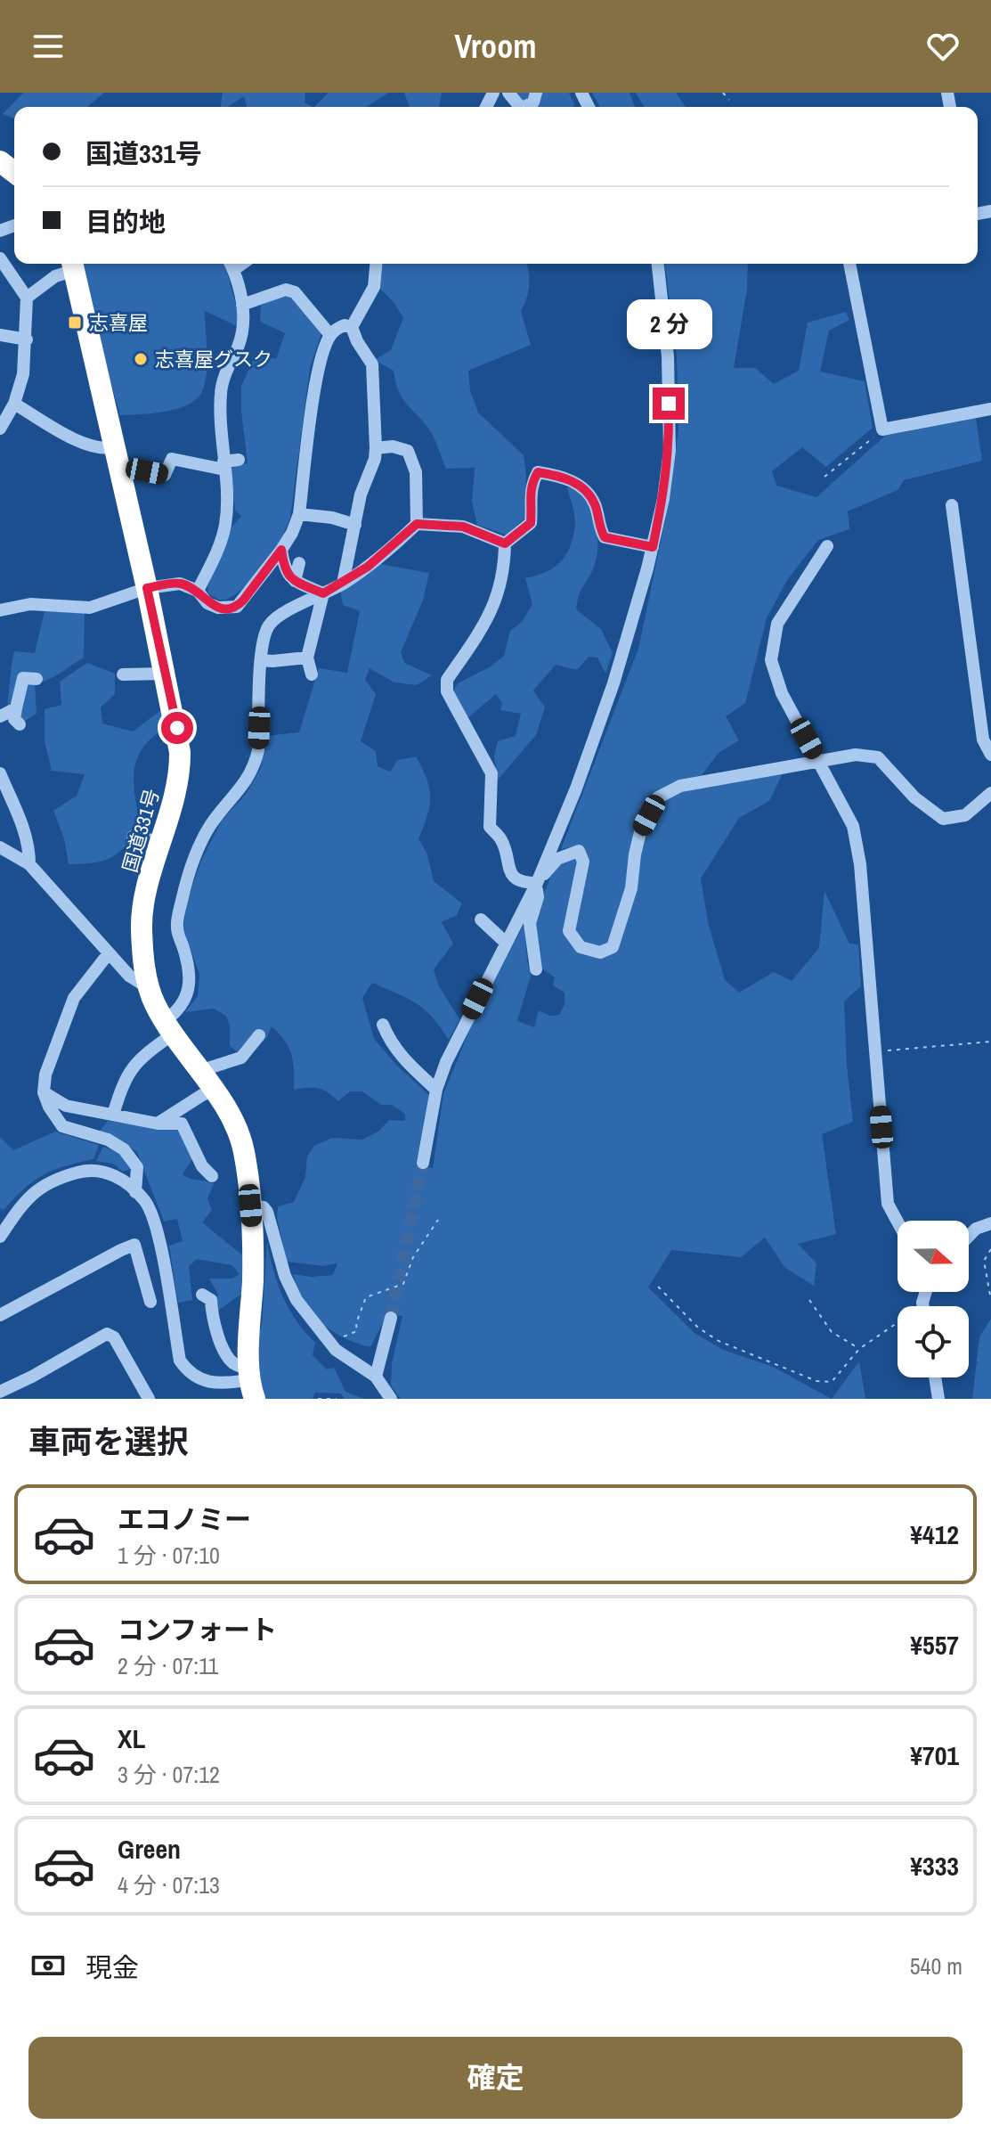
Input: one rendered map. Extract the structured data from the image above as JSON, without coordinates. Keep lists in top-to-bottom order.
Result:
{
  "streets": {
    "highway": ["国道331号"]
  },
  "places": {
    "transit": ["志喜屋"],
    "other": ["志喜屋グスク"]
  },
  "north": "right",
  "page": {
    "header": "Vroom",
    "banner": ["国道331号", "目的地"],
    "bubble": "2 分",
    "heading": "車両を選択",
    "list": [
      {
        "name": "エコノミー",
        "note": "1 分 · 07:10",
        "value": "¥412"
      },
      {
        "name": "コンフォート",
        "note": "2 分 · 07:11",
        "value": "¥557"
      },
      {
        "name": "XL",
        "note": "3 分 · 07:12",
        "value": "¥701"
      },
      {
        "name": "Green",
        "note": "4 分 · 07:13",
        "value": "¥333"
      }
    ],
    "pay": ["現金", "540 m"],
    "buttons": "確定"
  }
}
